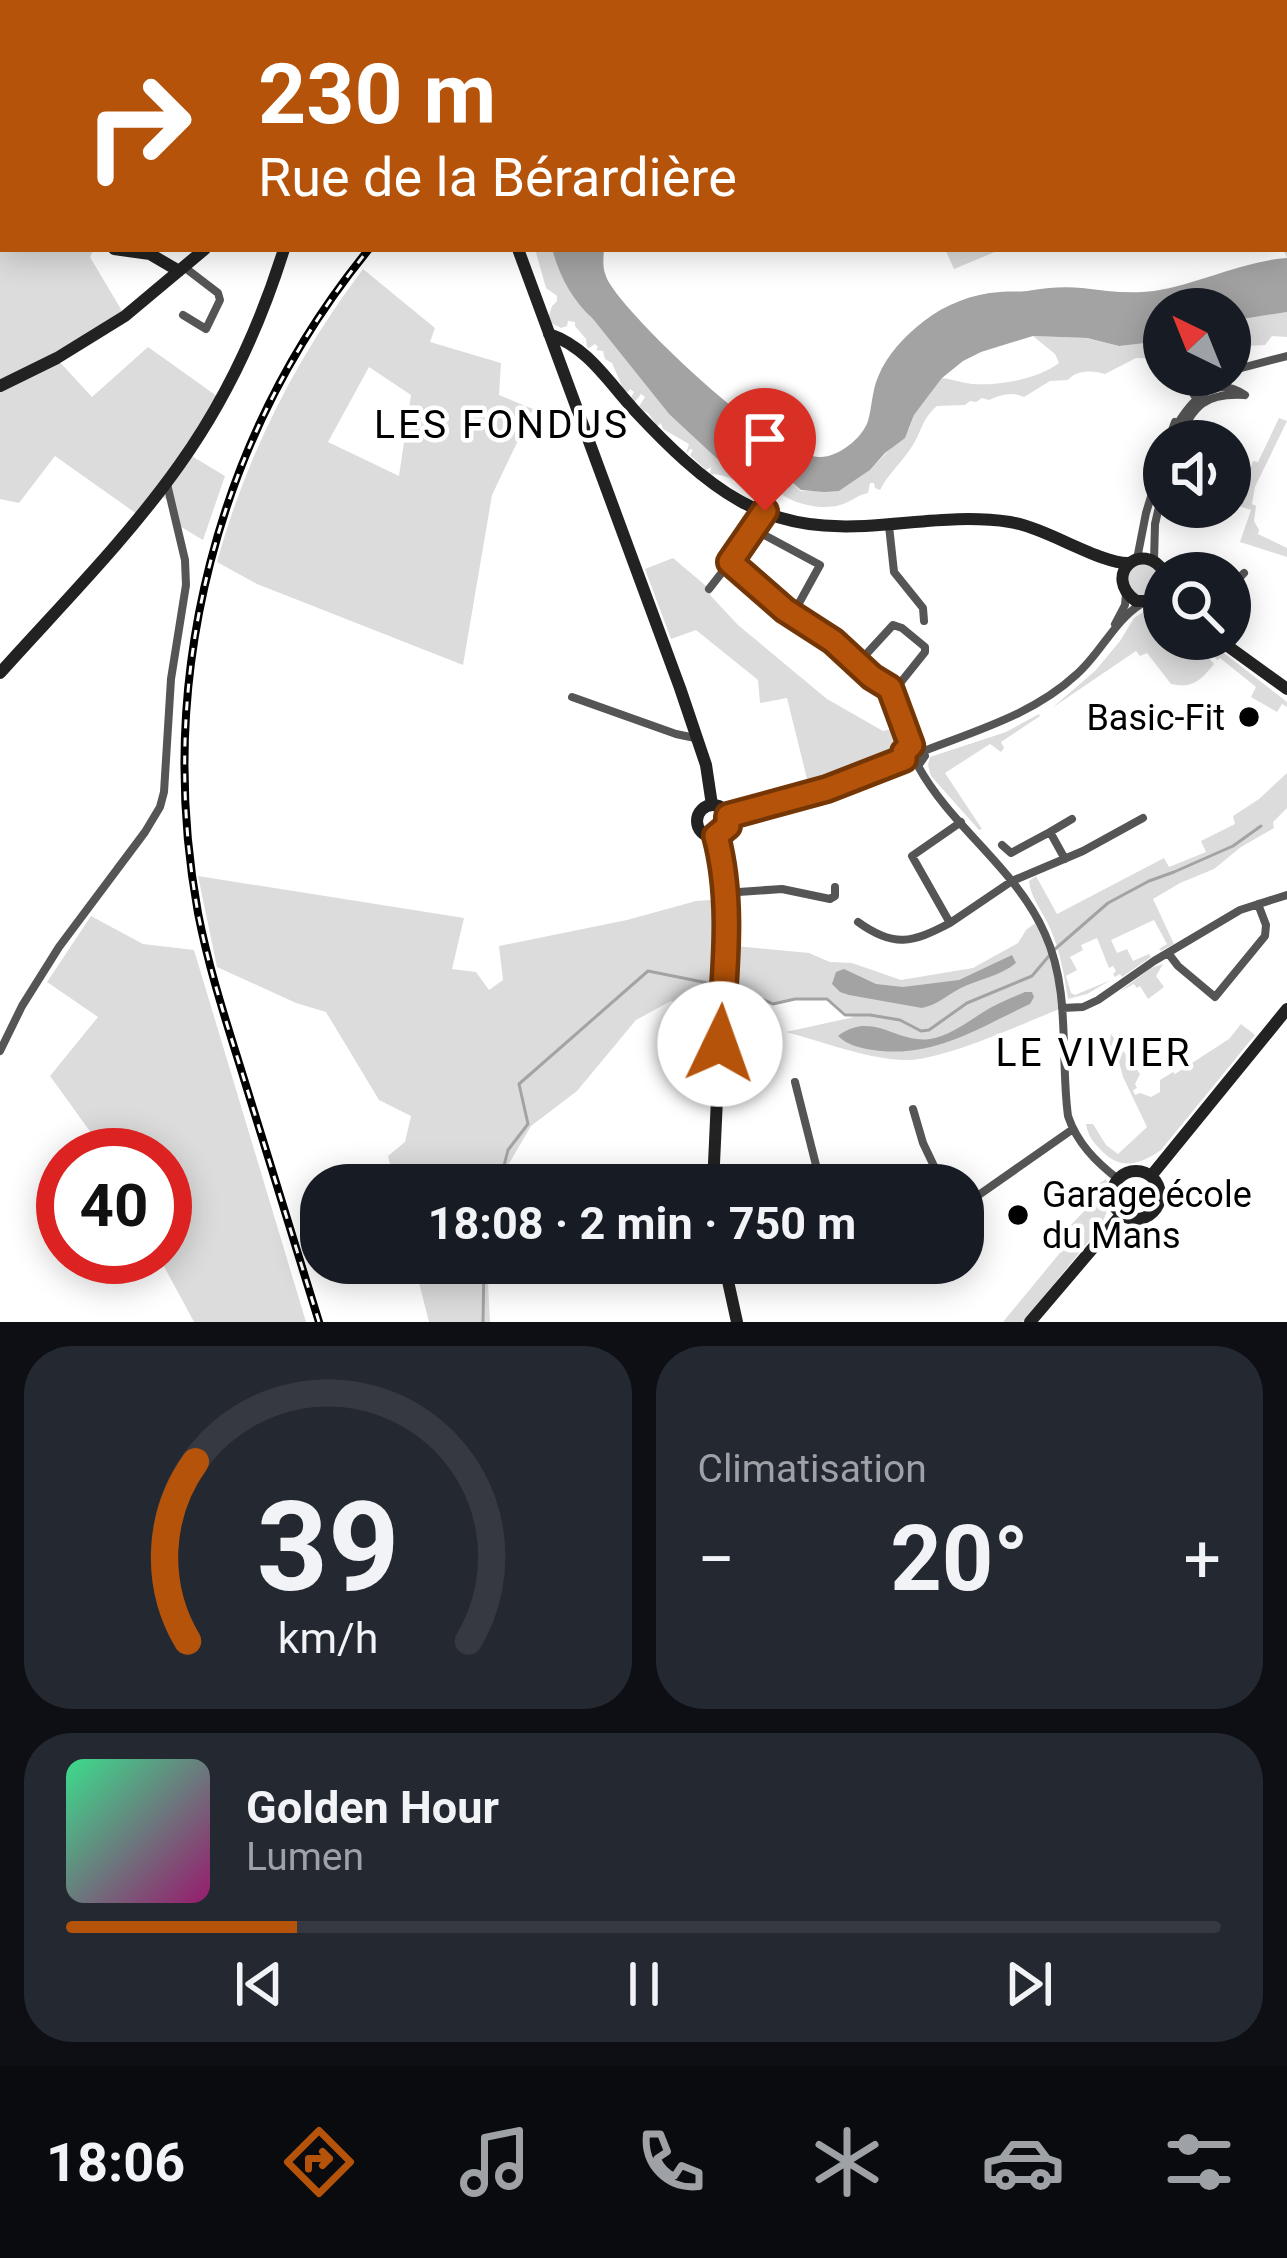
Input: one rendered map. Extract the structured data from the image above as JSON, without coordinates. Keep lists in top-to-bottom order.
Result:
{
  "districts": ["LES FONDUS", "LE VIVIER"],
  "places": ["Basic-Fit", "Garage école du Mans"],
  "north": "top left",
  "page": {
    "turn": ["230 m", "Rue de la Bérardière"],
    "limit": "40",
    "trip": "18:08 · 2 min · 750 m",
    "tile": "Climatisation",
    "heat": ["−", "20°", "+"],
    "song": ["Golden Hour", "Lumen"],
    "tabs": "18:06",
    "gauge": ["39", "km/h"]
  }
}
